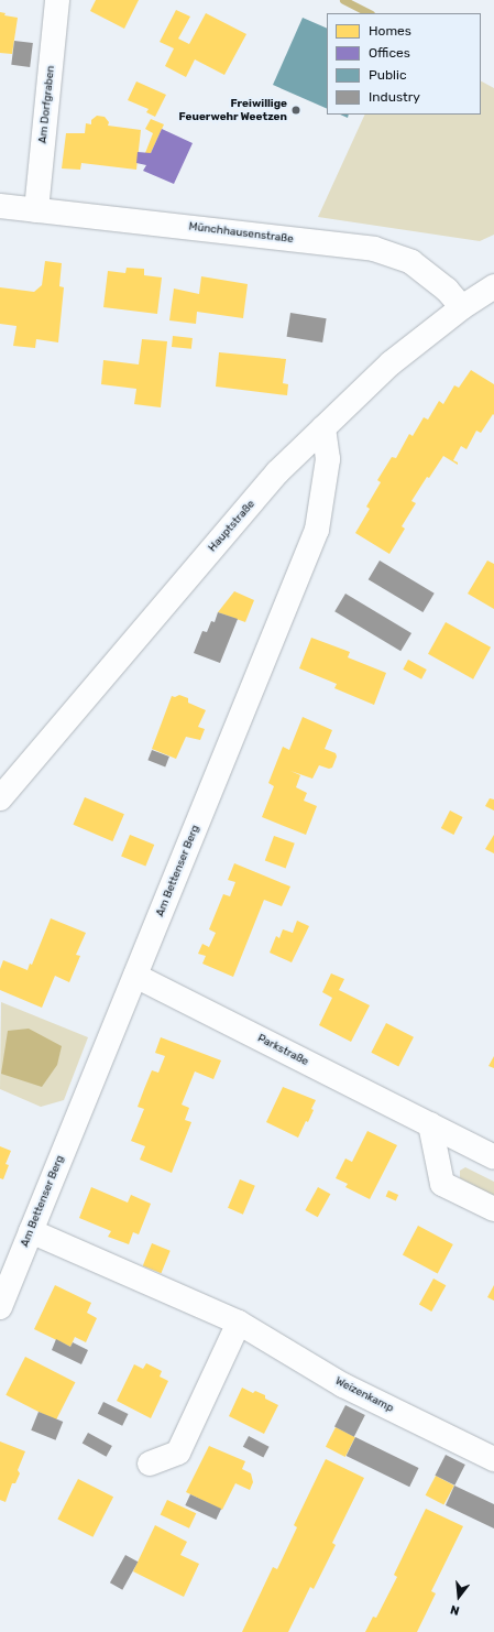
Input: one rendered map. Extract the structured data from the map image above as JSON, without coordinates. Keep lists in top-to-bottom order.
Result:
{
  "streets": {
    "street": [
      "Am Dorfgraben",
      "Münchhausenstraße",
      "Hauptstraße",
      "Am Bettenser Berg",
      "Parkstraße",
      "Weizenkamp"
    ]
  },
  "crossings": [
    ["Am Dorfgraben", "Münchhausenstraße"],
    ["Münchhausenstraße", "Hauptstraße"],
    ["Hauptstraße", "Am Bettenser Berg"],
    ["Am Bettenser Berg", "Parkstraße"],
    ["Am Bettenser Berg", "Weizenkamp"]
  ],
  "places": ["Freiwillige Feuerwehr Weetzen"],
  "legend": [
    "Homes",
    "Offices",
    "Public",
    "Industry"
  ],
  "north": "bottom"
}
